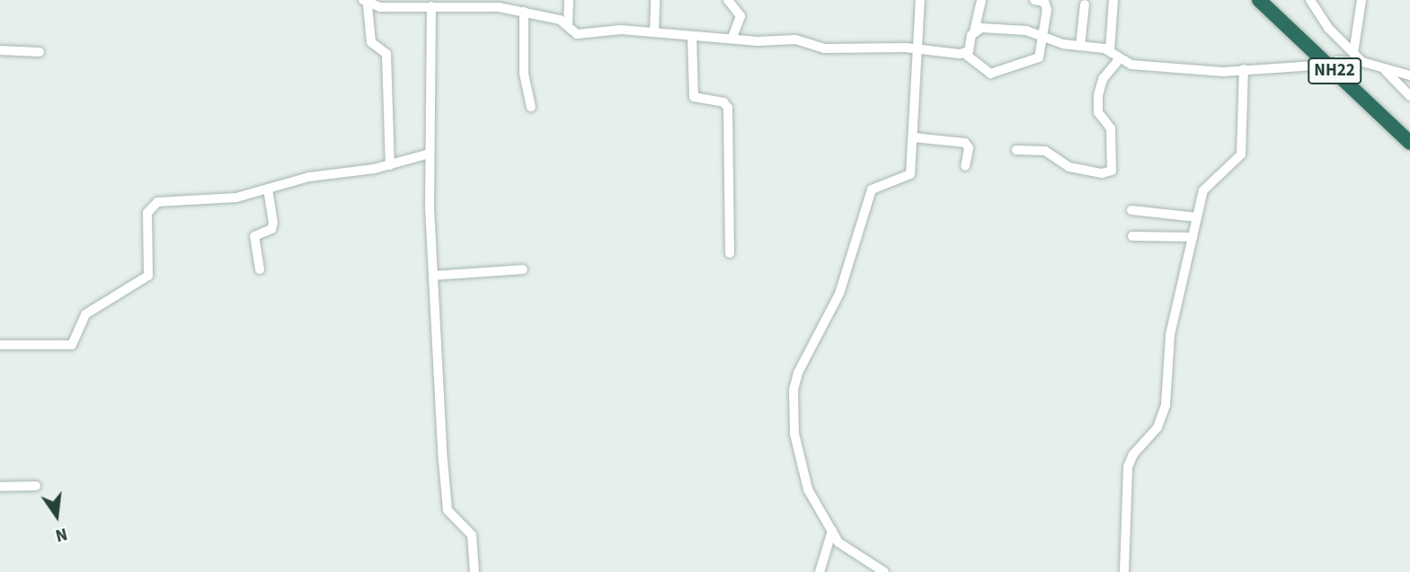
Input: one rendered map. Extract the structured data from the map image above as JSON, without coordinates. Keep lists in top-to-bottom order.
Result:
{
  "streets": {
    "highway": ["NH22"]
  },
  "north": "bottom"
}
